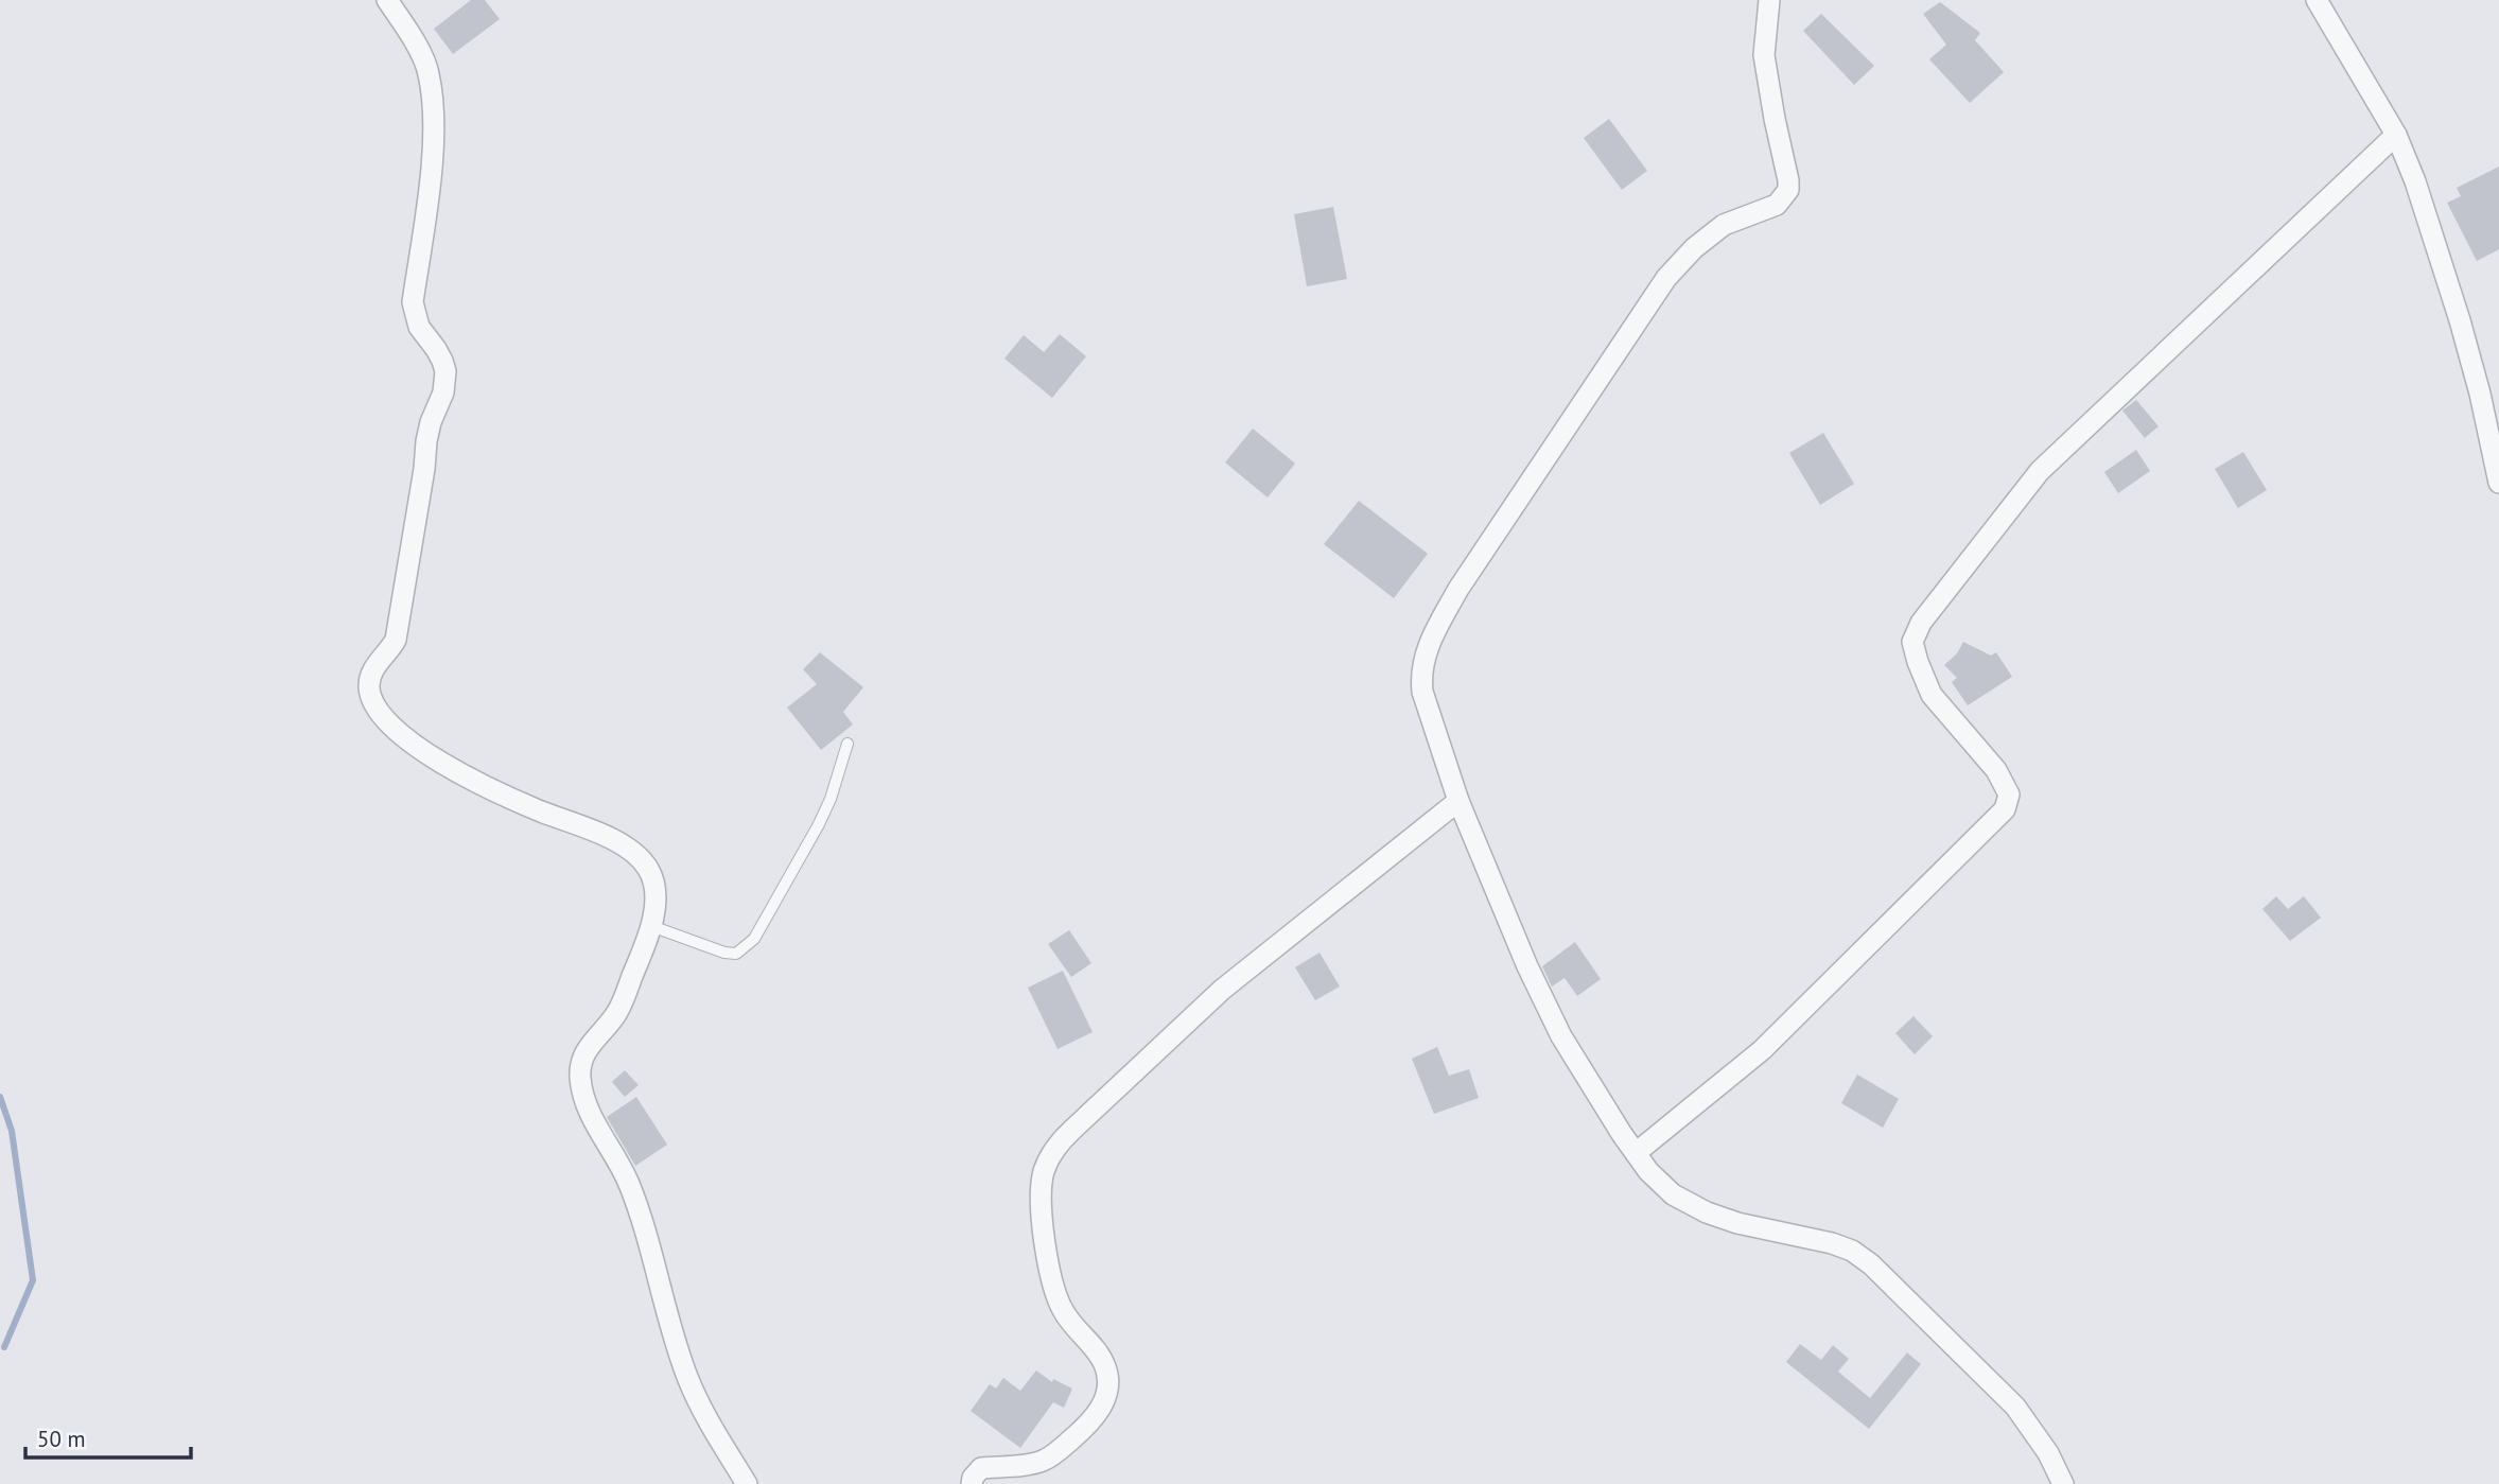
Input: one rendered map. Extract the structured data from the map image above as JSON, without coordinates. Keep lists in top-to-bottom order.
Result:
{
  "scale_bar": "50 m"
}
